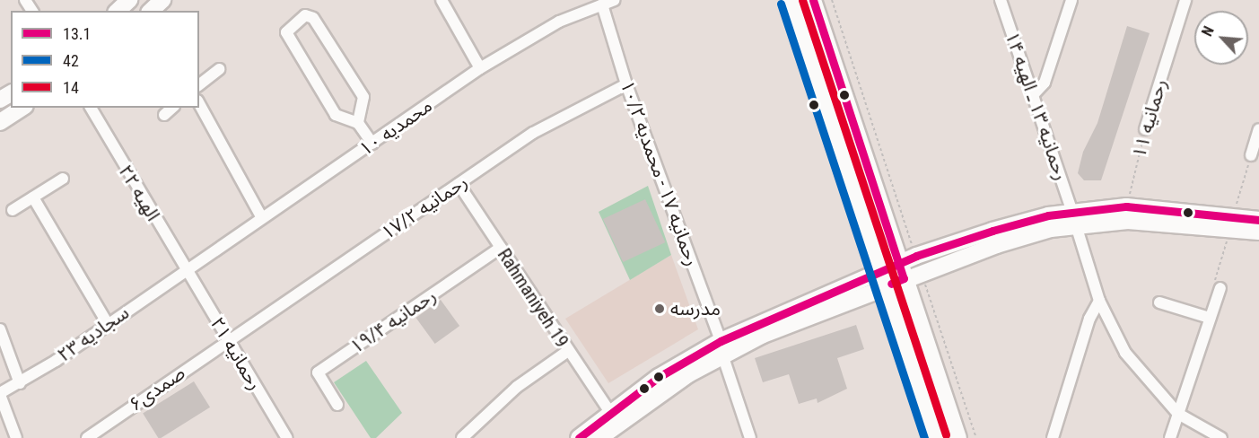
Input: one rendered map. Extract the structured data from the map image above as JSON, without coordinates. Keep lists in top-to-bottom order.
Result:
{
  "streets": {
    "street": [
      "رحمانیه ۱۳ ـ الهیه ۱۴",
      "رحمانیه ۱۱",
      "محمدیه ۱۰",
      "رحمانیه ۱۷ - محمدیه ۱۰/۲",
      "الهیه ۲۲",
      "رحمانیه ۱۷/۲",
      "Rahmaniyeh 19",
      "رحمانیه ۱۹/۴",
      "سجادیه ۲۳",
      "رحمانیه ۲۱",
      "صمدی۶"
    ]
  },
  "crossings": [
    ["محمدیه ۱۰", "رحمانیه ۱۷ - محمدیه ۱۰/۲"],
    ["محمدیه ۱۰", "الهیه ۲۲"],
    ["محمدیه ۱۰", "سجادیه ۲۳"],
    ["محمدیه ۱۰", "رحمانیه ۲۱"],
    ["رحمانیه ۱۷ - محمدیه ۱۰/۲", "رحمانیه ۱۷/۲"],
    ["الهیه ۲۲", "سجادیه ۲۳"],
    ["الهیه ۲۲", "رحمانیه ۲۱"],
    ["رحمانیه ۱۷/۲", "Rahmaniyeh 19"],
    ["رحمانیه ۱۷/۲", "رحمانیه ۲۱"],
    ["رحمانیه ۱۷/۲", "صمدی۶"],
    ["Rahmaniyeh 19", "رحمانیه ۱۹/۴"],
    ["سجادیه ۲۳", "رحمانیه ۲۱"],
    ["رحمانیه ۲۱", "صمدی۶"]
  ],
  "places": ["مدرسه"],
  "lines": ["transit line 13.1", "transit line 14", "transit line 42"],
  "legend": ["13.1", "42", "14"],
  "north": "top left"
}
